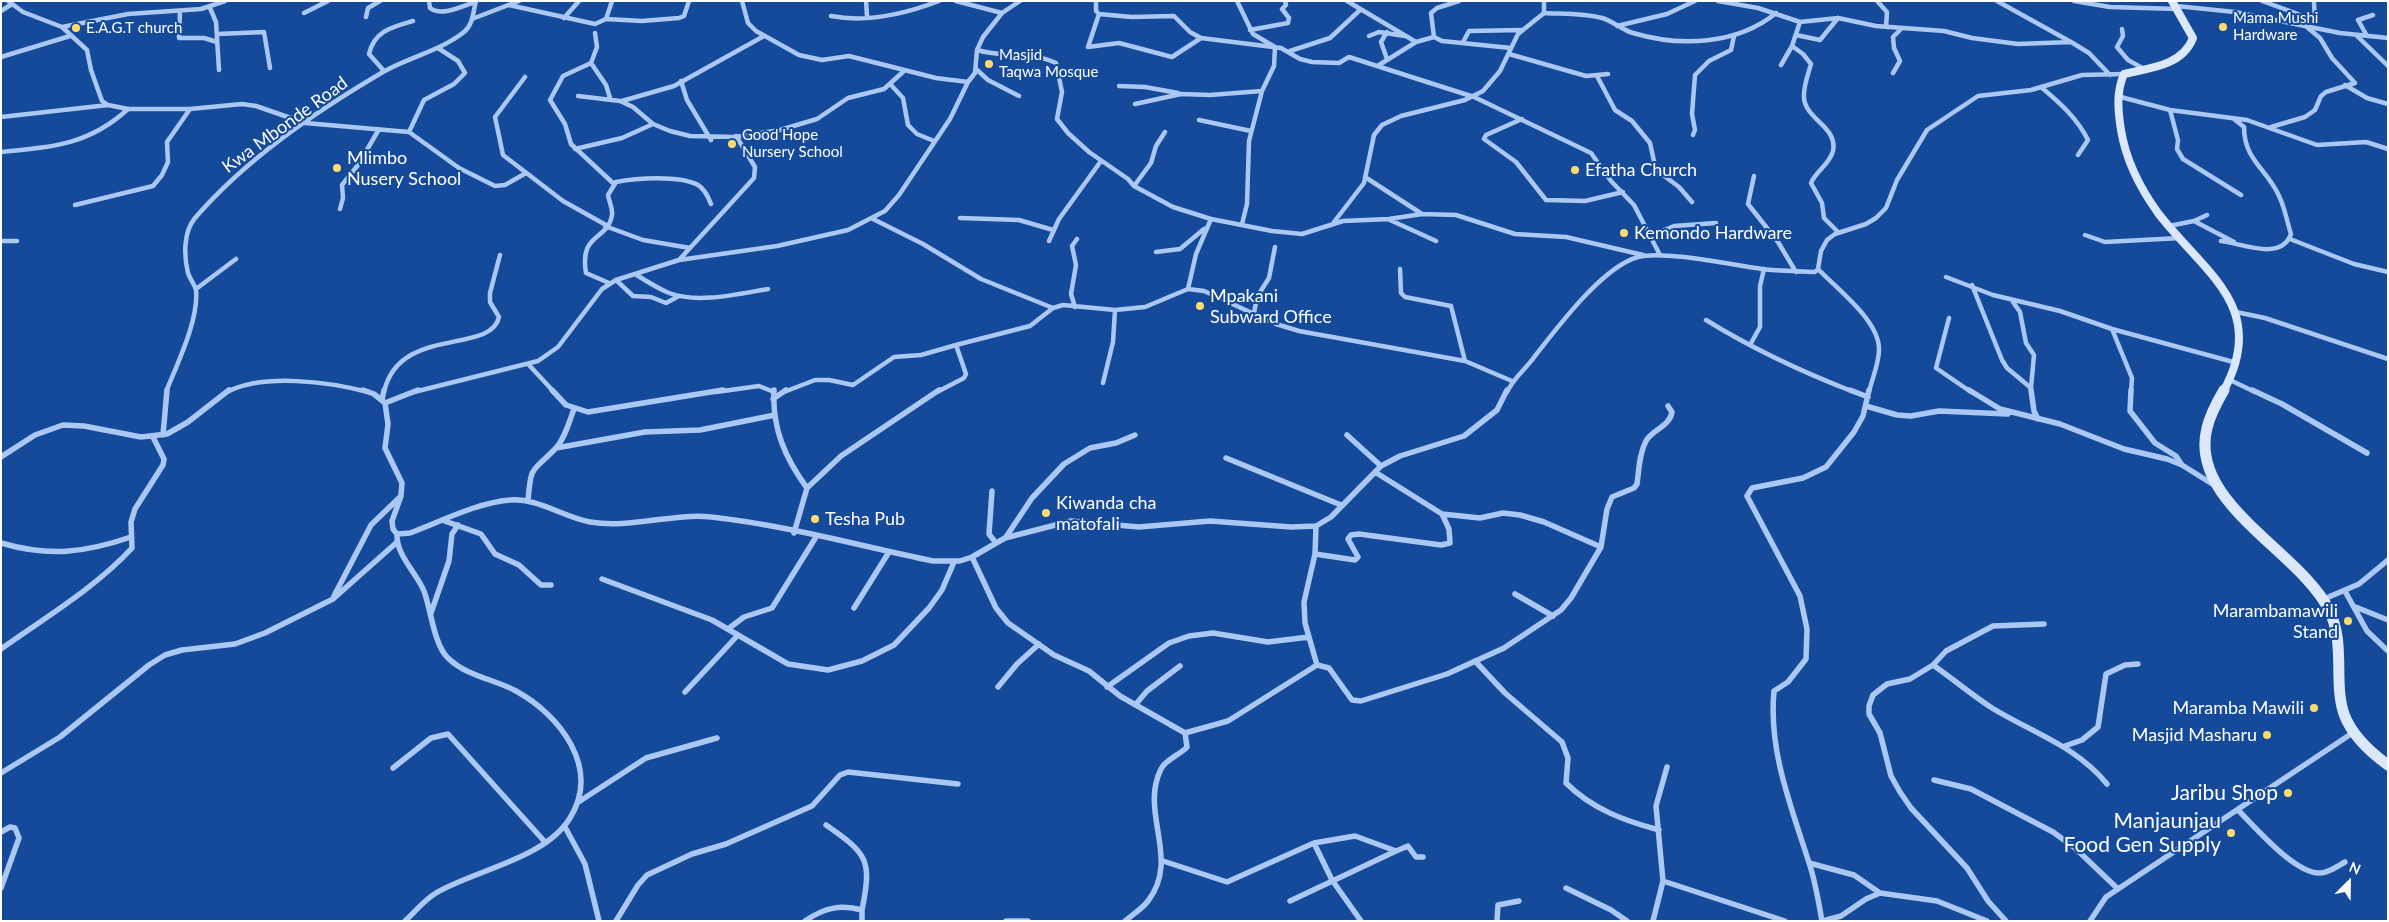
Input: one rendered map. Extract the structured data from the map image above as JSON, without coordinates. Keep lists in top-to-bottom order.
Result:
{
  "streets": {
    "street": ["Kwa Mbonde Road"]
  },
  "places": [
    "Mama Mushi Hardware",
    "E.A.G.T church",
    "Masjid Taqwa Mosque",
    "Good Hope Nursery School",
    "Mlimbo Nusery School",
    "Efatha Church",
    "Kemondo Hardware",
    "Mpakani Subward Office",
    "Kiwanda cha matofali",
    "Tesha Pub",
    "Marambamawili Stand",
    "Maramba Mawili",
    "Masjid Masharu",
    "Jaribu Shop",
    "Manjaunjau Food Gen Supply"
  ],
  "north": "top right"
}
